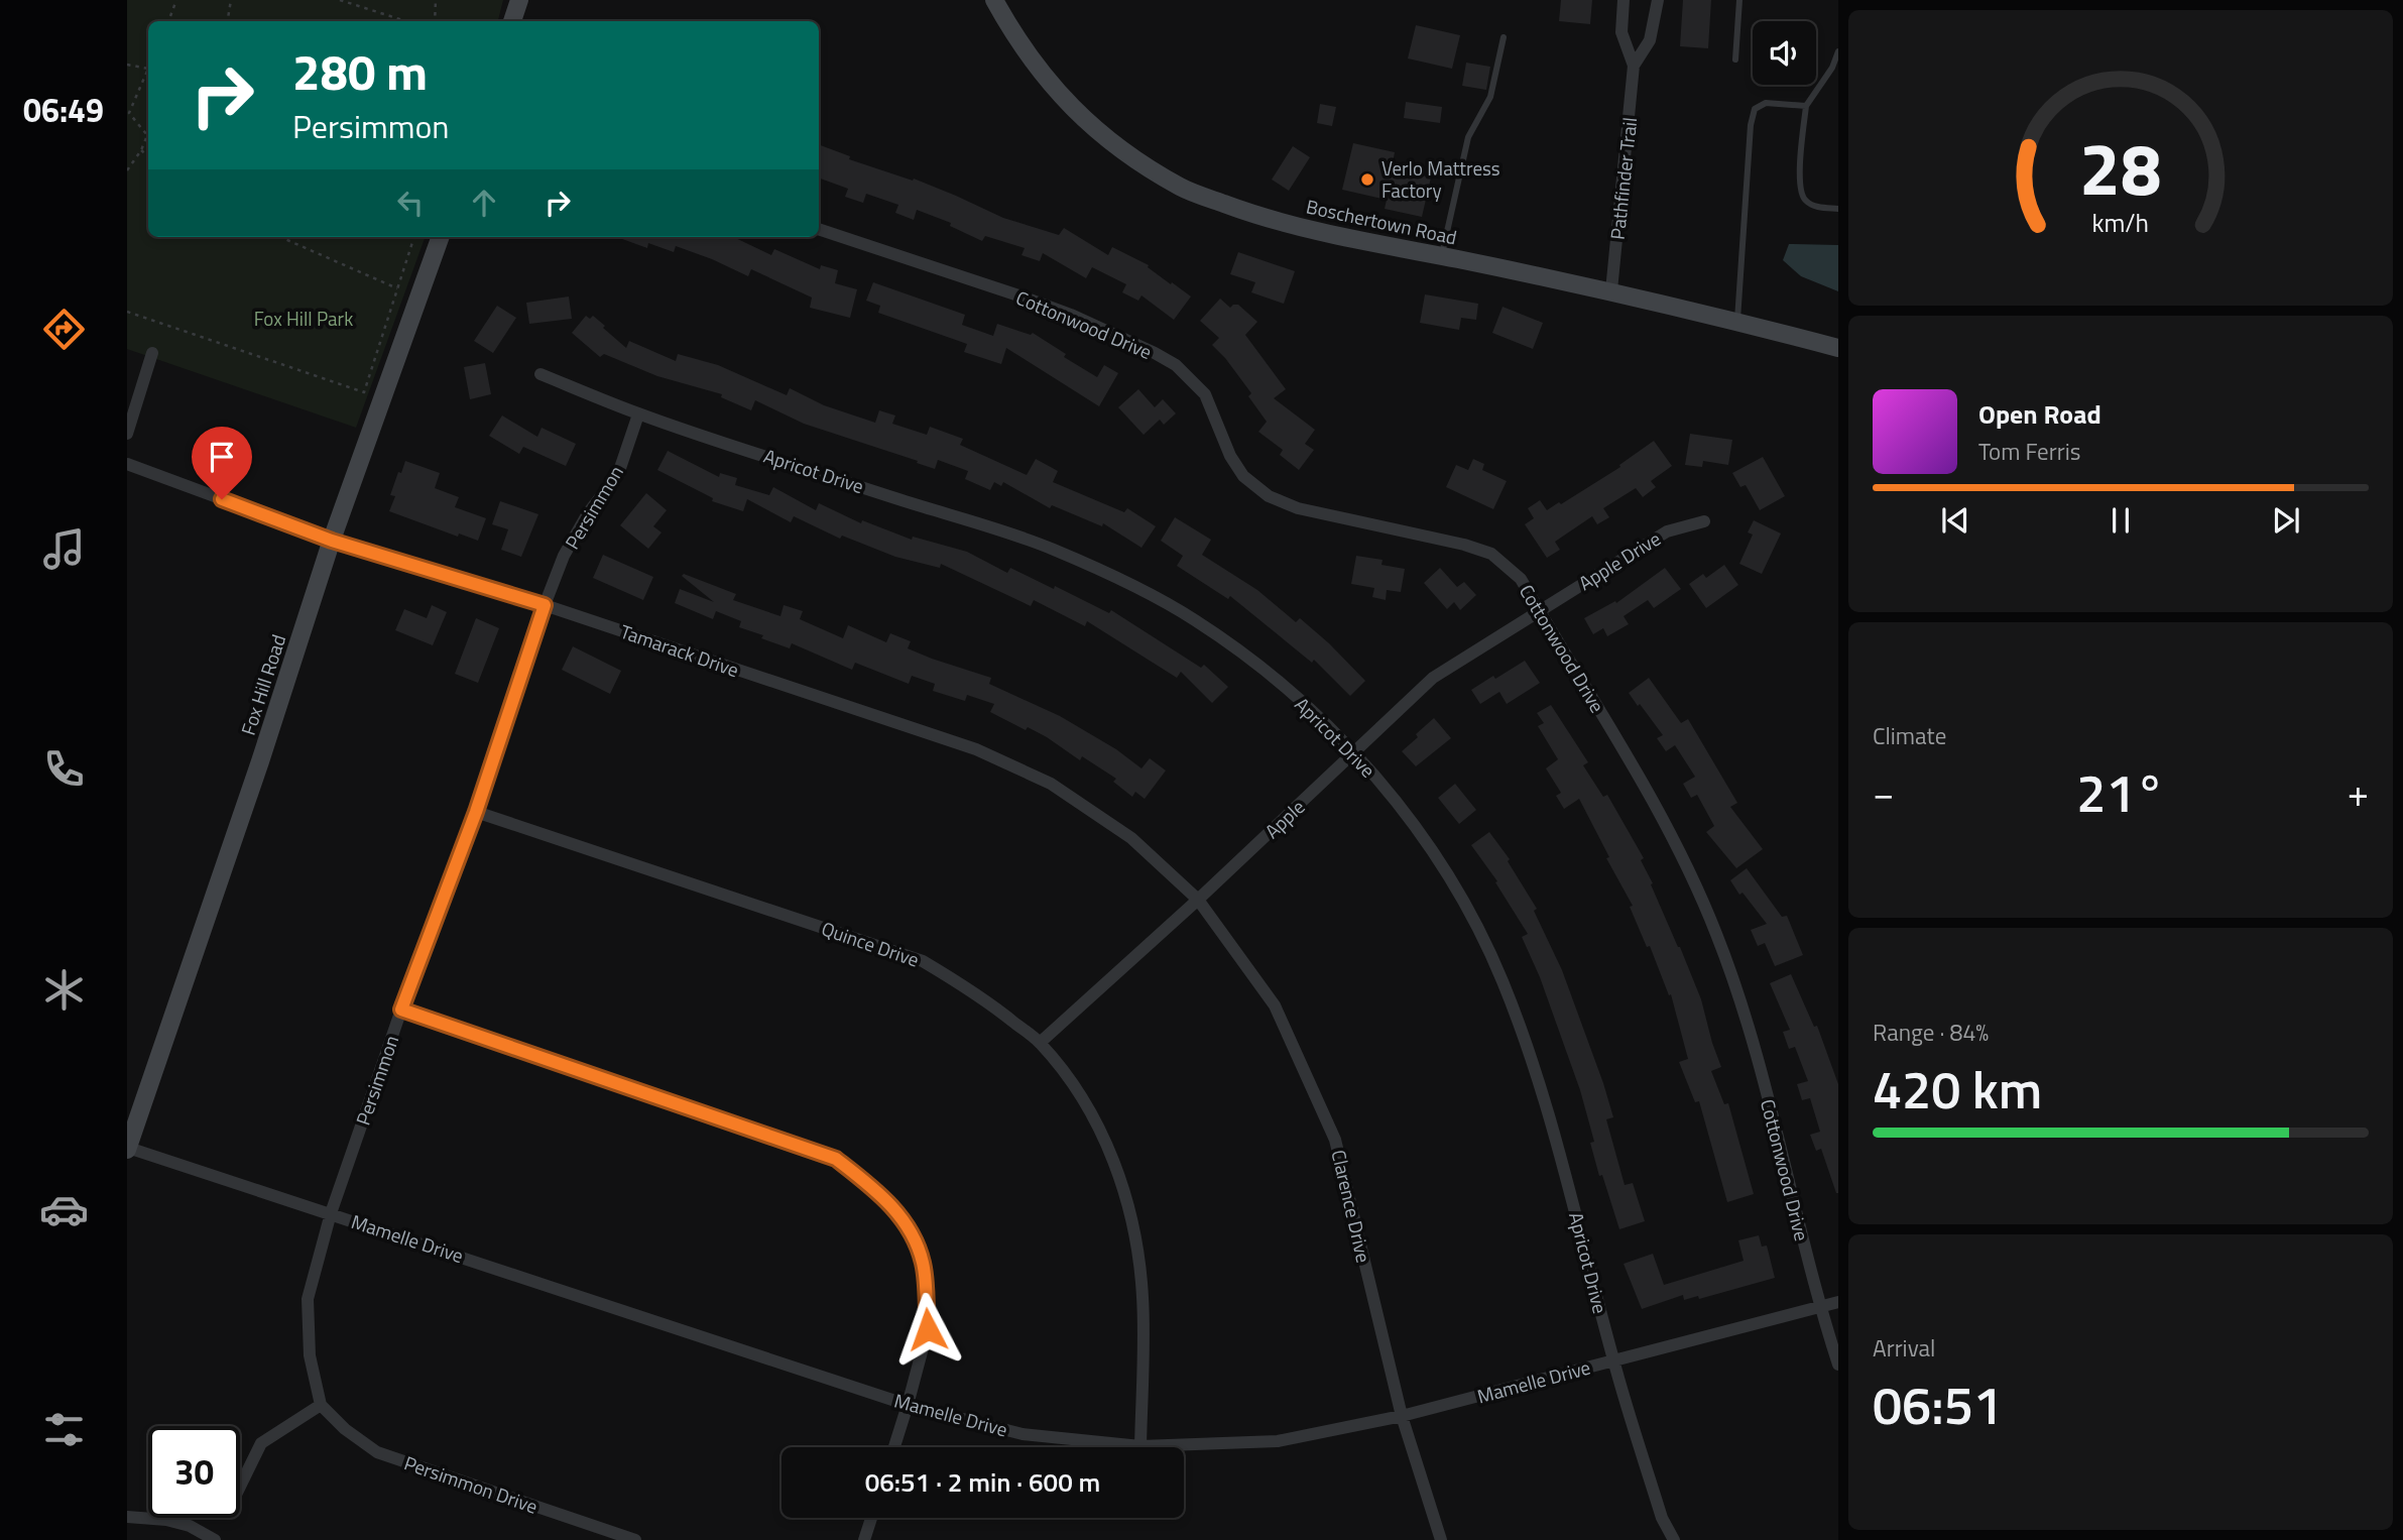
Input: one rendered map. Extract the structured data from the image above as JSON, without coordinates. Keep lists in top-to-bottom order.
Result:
{
  "streets": {
    "street": [
      "Pathfinder Trail",
      "Boschertown Road",
      "Cottonwood Drive",
      "Apricot Drive",
      "Persimmon",
      "Apple Drive",
      "Tamarack Drive",
      "Fox Hill Road",
      "Apple",
      "Quince Drive",
      "Clarence Drive",
      "Mamelle Drive",
      "Persimmon Drive"
    ]
  },
  "crossings": [
    ["Pathfinder Trail", "Boschertown Road"],
    ["Cottonwood Drive", "Apple Drive"],
    ["Cottonwood Drive", "Apple"],
    ["Cottonwood Drive", "Mamelle Drive"],
    ["Apricot Drive", "Persimmon"],
    ["Apricot Drive", "Apple"],
    ["Apricot Drive", "Mamelle Drive"],
    ["Persimmon", "Tamarack Drive"],
    ["Persimmon", "Quince Drive"],
    ["Persimmon", "Mamelle Drive"],
    ["Persimmon", "Persimmon Drive"],
    ["Apple Drive", "Apple"],
    ["Tamarack Drive", "Fox Hill Road"],
    ["Tamarack Drive", "Apple"],
    ["Tamarack Drive", "Clarence Drive"],
    ["Fox Hill Road", "Mamelle Drive"],
    ["Apple", "Quince Drive"],
    ["Apple", "Clarence Drive"],
    ["Quince Drive", "Mamelle Drive"],
    ["Clarence Drive", "Mamelle Drive"]
  ],
  "parks": ["Fox Hill Park"],
  "places": ["Verlo Mattress Factory"],
  "page": {
    "tabs": "06:49",
    "turn": ["280 m", "Persimmon"],
    "song": ["Open Road", "Tom Ferris"],
    "tile": [
      "Climate",
      ["Range · 84%", "420 km"],
      ["Arrival", "06:51"]
    ],
    "heat": ["−", "21°", "+"],
    "limit": "30",
    "trip": "06:51 · 2 min · 600 m",
    "gauge": ["28", "km/h"]
  }
}
